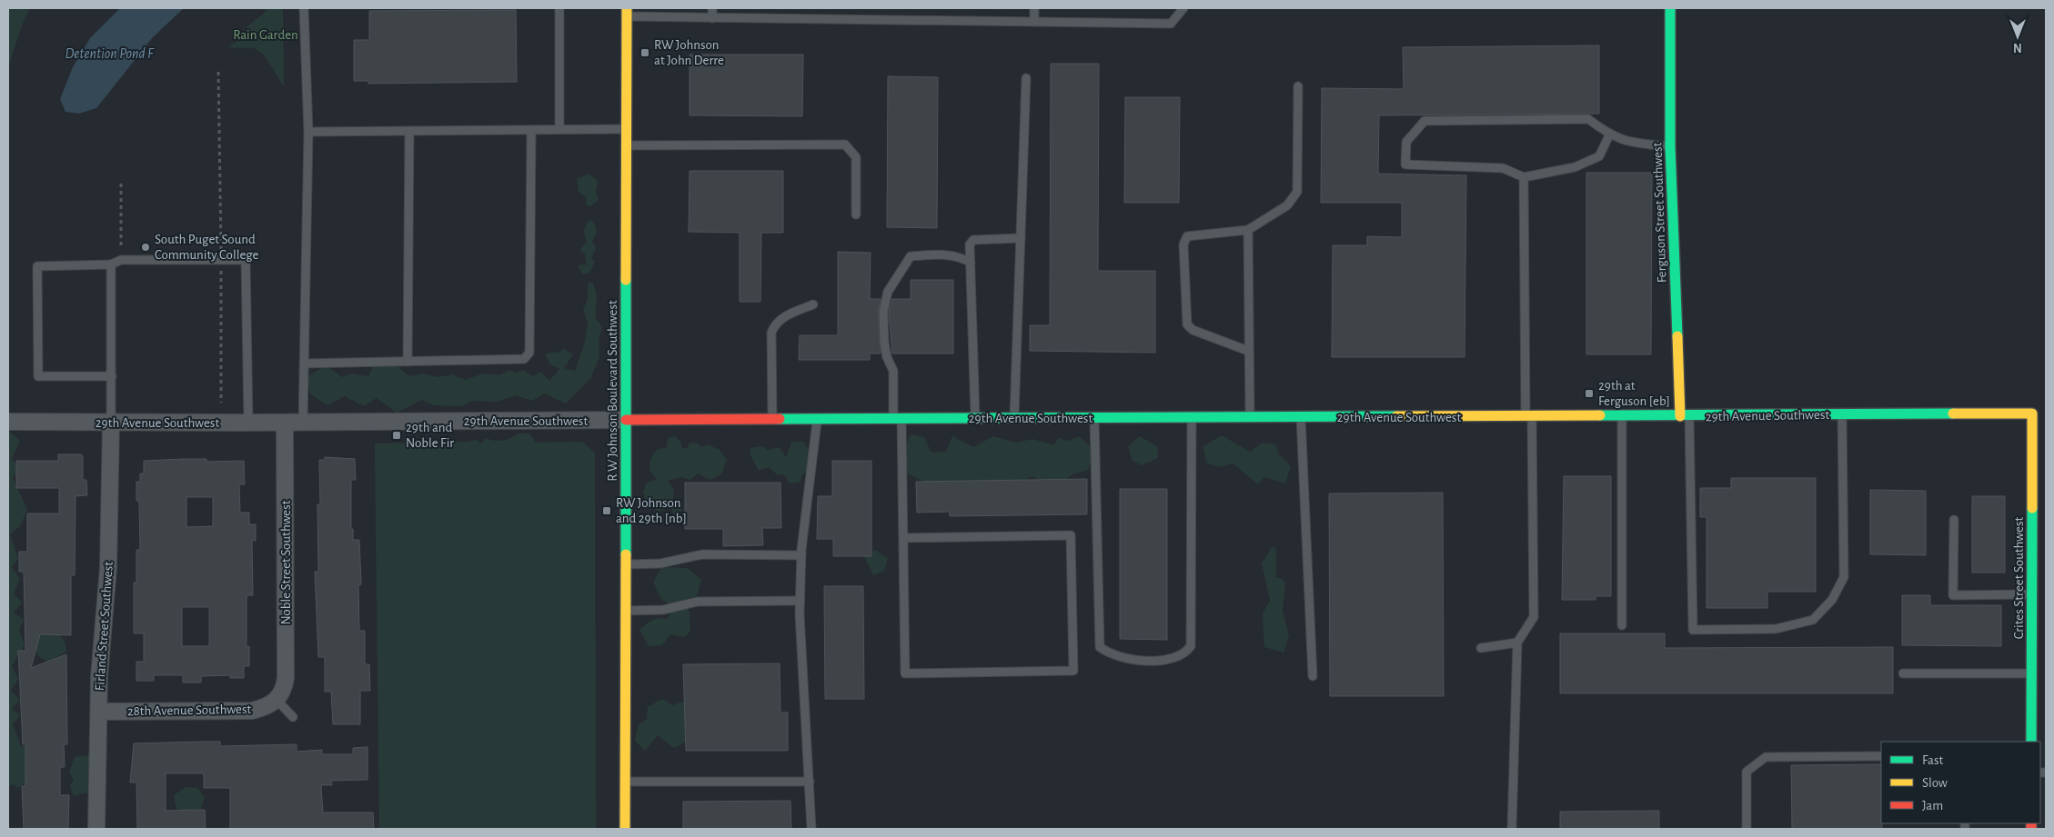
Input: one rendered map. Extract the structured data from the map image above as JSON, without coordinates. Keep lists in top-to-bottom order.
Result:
{
  "streets": {
    "street": [
      "Ferguson Street Southwest",
      "R W Johnson Boulevard Southwest",
      "29th Avenue Southwest",
      "Noble Street Southwest",
      "Crites Street Southwest",
      "Firland Street Southwest",
      "28th Avenue Southwest"
    ]
  },
  "crossings": [
    ["Ferguson Street Southwest", "29th Avenue Southwest"],
    ["R W Johnson Boulevard Southwest", "29th Avenue Southwest"],
    ["29th Avenue Southwest", "Noble Street Southwest"],
    ["29th Avenue Southwest", "Crites Street Southwest"],
    ["29th Avenue Southwest", "Firland Street Southwest"],
    ["Noble Street Southwest", "28th Avenue Southwest"],
    ["Firland Street Southwest", "28th Avenue Southwest"]
  ],
  "water": ["Detention Pond F"],
  "parks": ["Rain Garden"],
  "places": {
    "transit": [
      "RW Johnson at John Derre",
      "29th at Ferguson [eb]",
      "29th and Noble Fir",
      "RW Johnson and 29th [nb]"
    ],
    "other": ["South Puget Sound Community College"]
  },
  "legend": ["Fast", "Slow", "Jam"],
  "north": "bottom"
}
